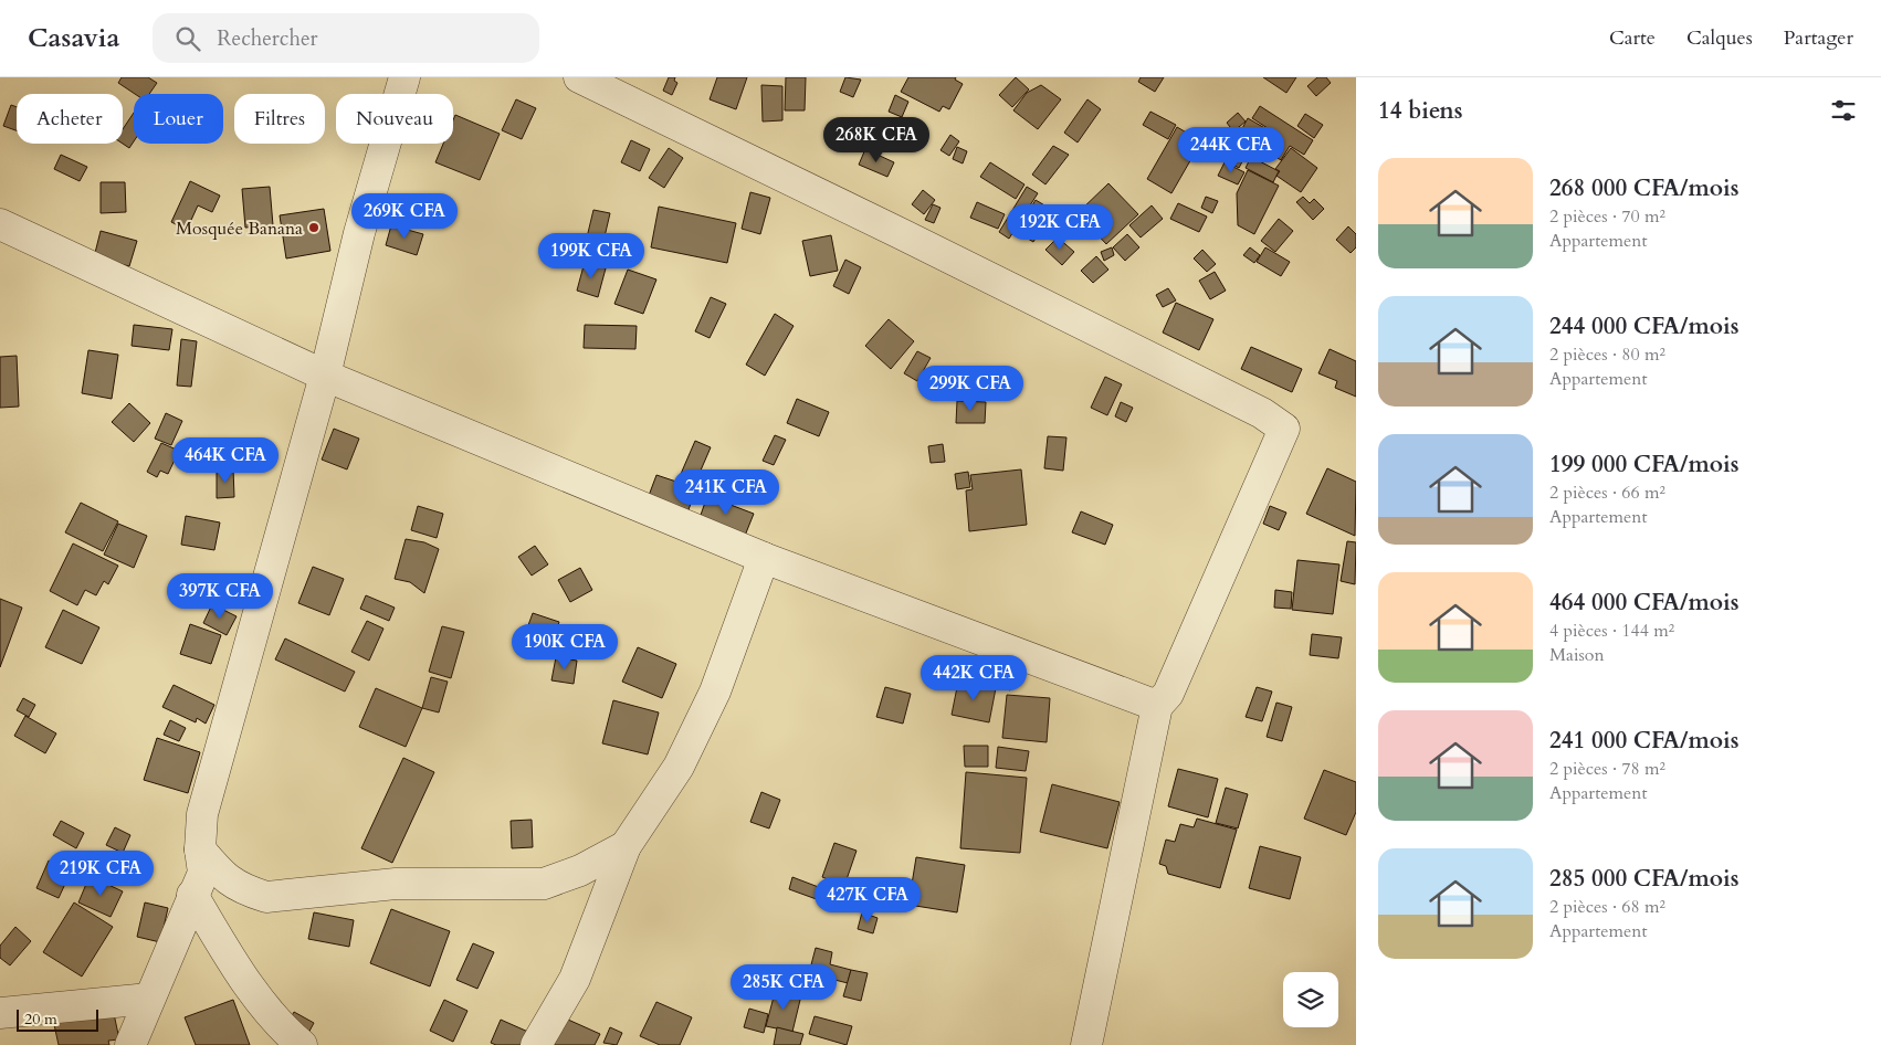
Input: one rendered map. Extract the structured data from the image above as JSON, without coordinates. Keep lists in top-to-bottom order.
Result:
{
  "places": ["Mosquée Banana"],
  "scale_bar": "20 m",
  "page": {
    "header": "Casavia",
    "search": "Rechercher",
    "nav": ["Carte", "Calques", "Partager"],
    "heading": "14 biens",
    "chip": [
      "Acheter",
      "Louer",
      "Filtres",
      "Nouveau"
    ],
    "price": [
      "268K CFA",
      "244K CFA",
      "269K CFA",
      "192K CFA",
      "199K CFA",
      "299K CFA",
      "464K CFA",
      "241K CFA",
      "397K CFA",
      "190K CFA",
      "442K CFA",
      "219K CFA",
      "427K CFA",
      "285K CFA"
    ],
    "list": [
      {
        "name": "268 000 CFA/mois",
        "note": "2 pièces · 70 m² · Appartement"
      },
      {
        "name": "244 000 CFA/mois",
        "note": "2 pièces · 80 m² · Appartement"
      },
      {
        "name": "199 000 CFA/mois",
        "note": "2 pièces · 66 m² · Appartement"
      },
      {
        "name": "464 000 CFA/mois",
        "note": "4 pièces · 144 m² · Maison"
      },
      {
        "name": "241 000 CFA/mois",
        "note": "2 pièces · 78 m² · Appartement"
      },
      {
        "name": "285 000 CFA/mois",
        "note": "2 pièces · 68 m² · Appartement"
      }
    ],
    "scale": "20 m"
  }
}
